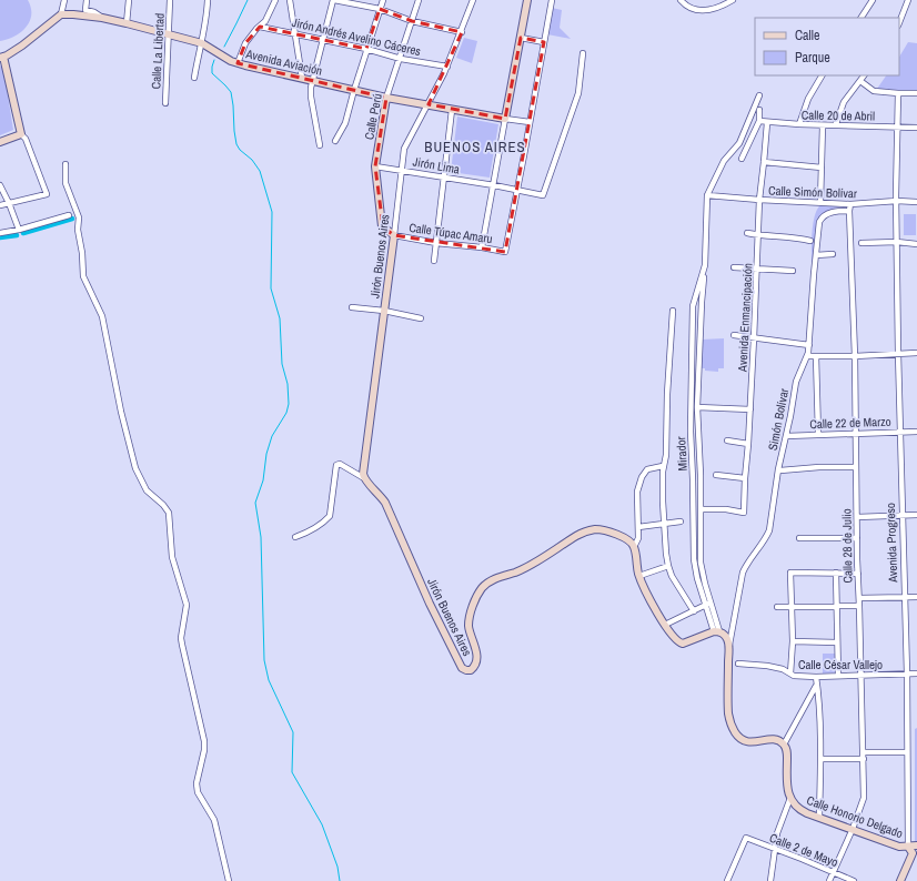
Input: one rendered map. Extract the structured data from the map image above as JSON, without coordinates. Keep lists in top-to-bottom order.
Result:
{
  "streets": {
    "street": [
      "Jirón Andrés Avelino Cáceres",
      "Calle La Libertad",
      "Avenida Aviación",
      "Calle 20 de Abril",
      "Calle Perú",
      "Jirón Lima",
      "Calle Simón Bolívar",
      "Calle Túpac Amaru",
      "Jirón Buenos Aires",
      "Avenida Enmancipación",
      "Simón Bolívar",
      "Calle 22 de Marzo",
      "Mirador",
      "Avenida Progreso",
      "Calle 28 de Julio",
      "Calle César Vallejo",
      "Calle Honorio Delgado",
      "Calle 2 de Mayo"
    ]
  },
  "crossings": [
    ["Jirón Andrés Avelino Cáceres", "Calle Perú"],
    ["Jirón Andrés Avelino Cáceres", "Jirón Buenos Aires"],
    ["Calle La Libertad", "Avenida Aviación"],
    ["Avenida Aviación", "Calle Perú"],
    ["Avenida Aviación", "Jirón Buenos Aires"],
    ["Calle 20 de Abril", "Avenida Enmancipación"],
    ["Calle 20 de Abril", "Avenida Progreso"],
    ["Calle Perú", "Jirón Lima"],
    ["Calle Perú", "Calle Túpac Amaru"],
    ["Calle Perú", "Jirón Buenos Aires"],
    ["Jirón Lima", "Calle Túpac Amaru"],
    ["Jirón Lima", "Jirón Buenos Aires"],
    ["Calle Simón Bolívar", "Avenida Enmancipación"],
    ["Calle Simón Bolívar", "Mirador"],
    ["Calle Simón Bolívar", "Avenida Progreso"],
    ["Calle Simón Bolívar", "Calle 28 de Julio"],
    ["Calle Túpac Amaru", "Jirón Buenos Aires"],
    ["Avenida Enmancipación", "Mirador"],
    ["Simón Bolívar", "Calle 22 de Marzo"],
    ["Simón Bolívar", "Calle 28 de Julio"],
    ["Calle 22 de Marzo", "Avenida Progreso"],
    ["Calle 22 de Marzo", "Calle 28 de Julio"],
    ["Avenida Progreso", "Calle César Vallejo"],
    ["Avenida Progreso", "Calle Honorio Delgado"],
    ["Calle 28 de Julio", "Calle César Vallejo"],
    ["Calle 28 de Julio", "Calle Honorio Delgado"],
    ["Calle 28 de Julio", "Calle 2 de Mayo"]
  ],
  "districts": ["BUENOS AIRES"],
  "legend": ["Calle", "Parque"]
}
